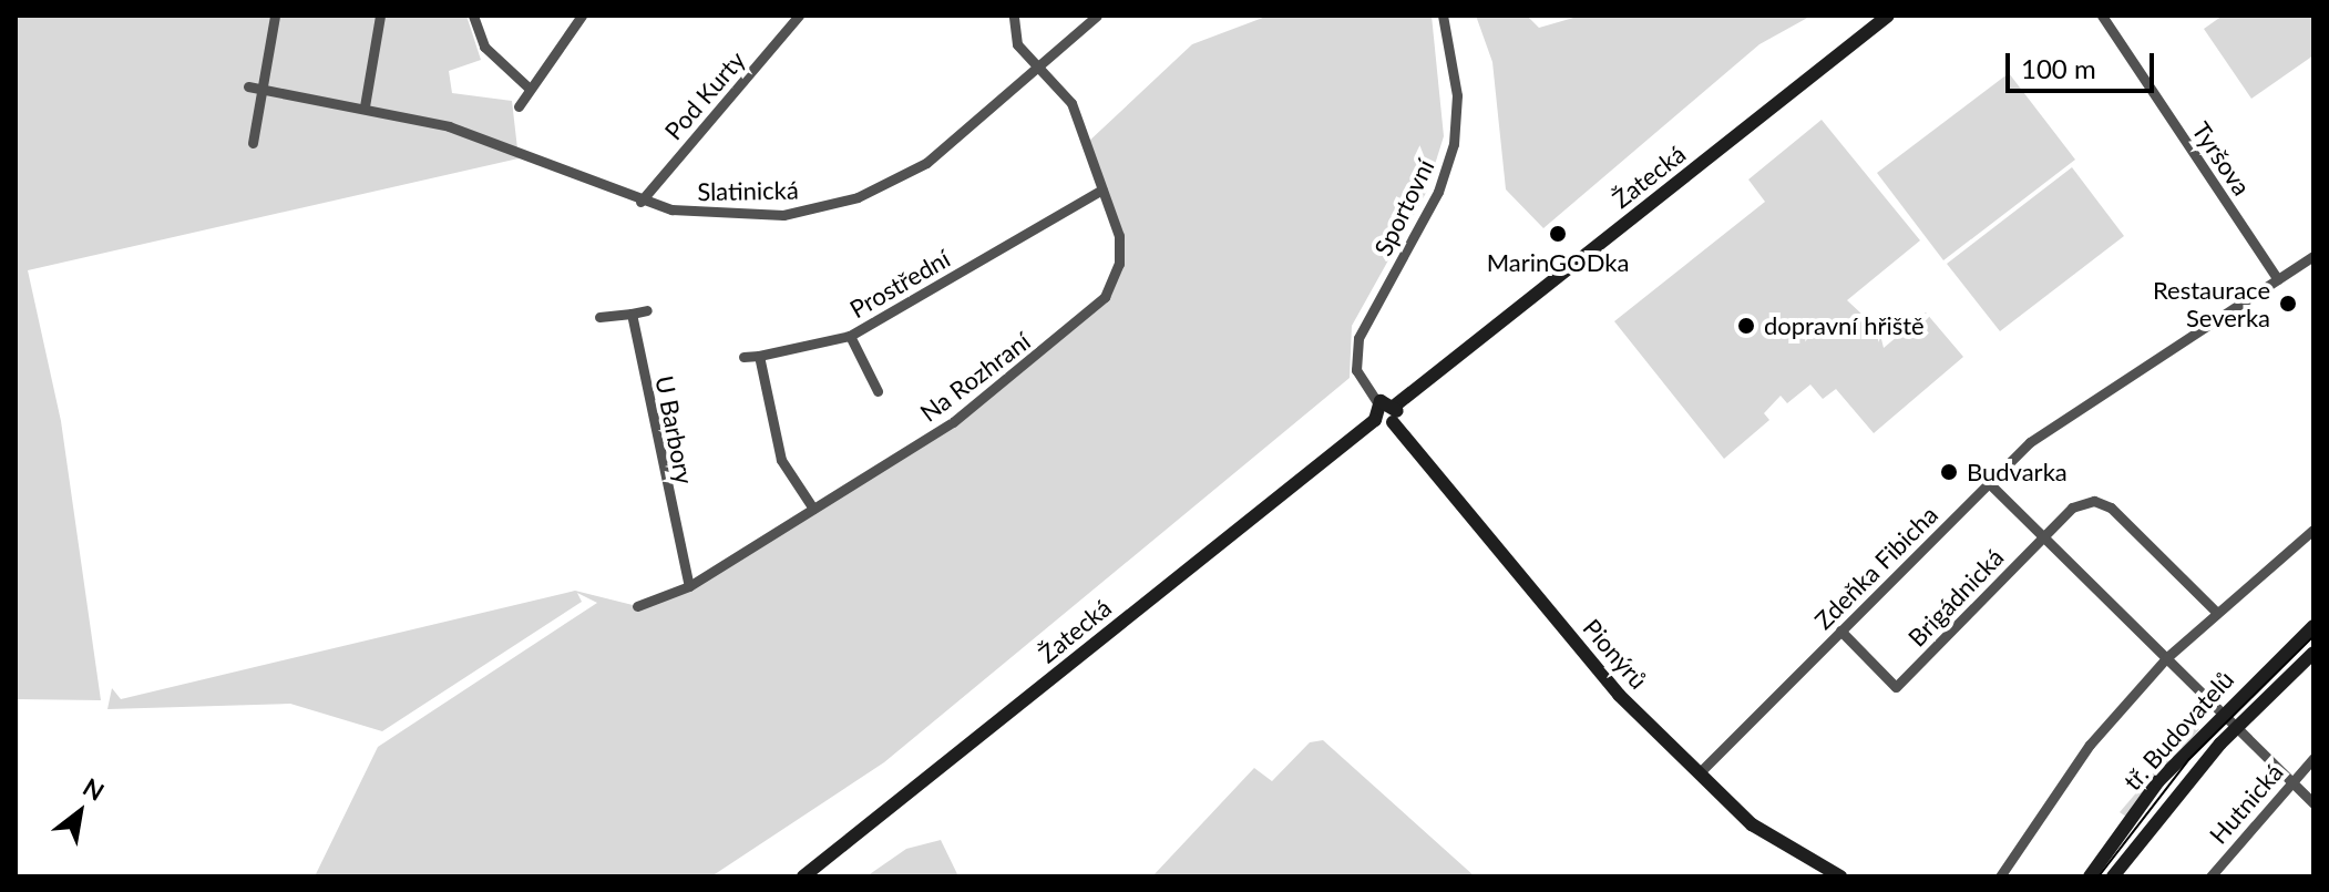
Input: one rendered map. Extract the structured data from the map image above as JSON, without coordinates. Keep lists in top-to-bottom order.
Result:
{
  "streets": {
    "street": [
      "Pod Kurty",
      "Tyršova",
      "Žatecká",
      "Slatinická",
      "Sportovní",
      "Prostřední",
      "Na Rozhraní",
      "U Barbory",
      "Zdeňka Fibicha",
      "Brigádnická",
      "Pionýrů",
      "tř. Budovatelů",
      "Hutnická"
    ]
  },
  "crossings": [
    ["Pod Kurty", "Slatinická"],
    ["Tyršova", "Zdeňka Fibicha"],
    ["Slatinická", "Na Rozhraní"],
    ["Prostřední", "Na Rozhraní"],
    ["Na Rozhraní", "U Barbory"],
    ["Zdeňka Fibicha", "Brigádnická"],
    ["Zdeňka Fibicha", "Pionýrů"]
  ],
  "places": [
    "MarinGODka",
    "Restaurace Severka",
    "dopravní hřiště",
    "Budvarka"
  ],
  "scale_bar": "100 m",
  "north": "top right"
}
